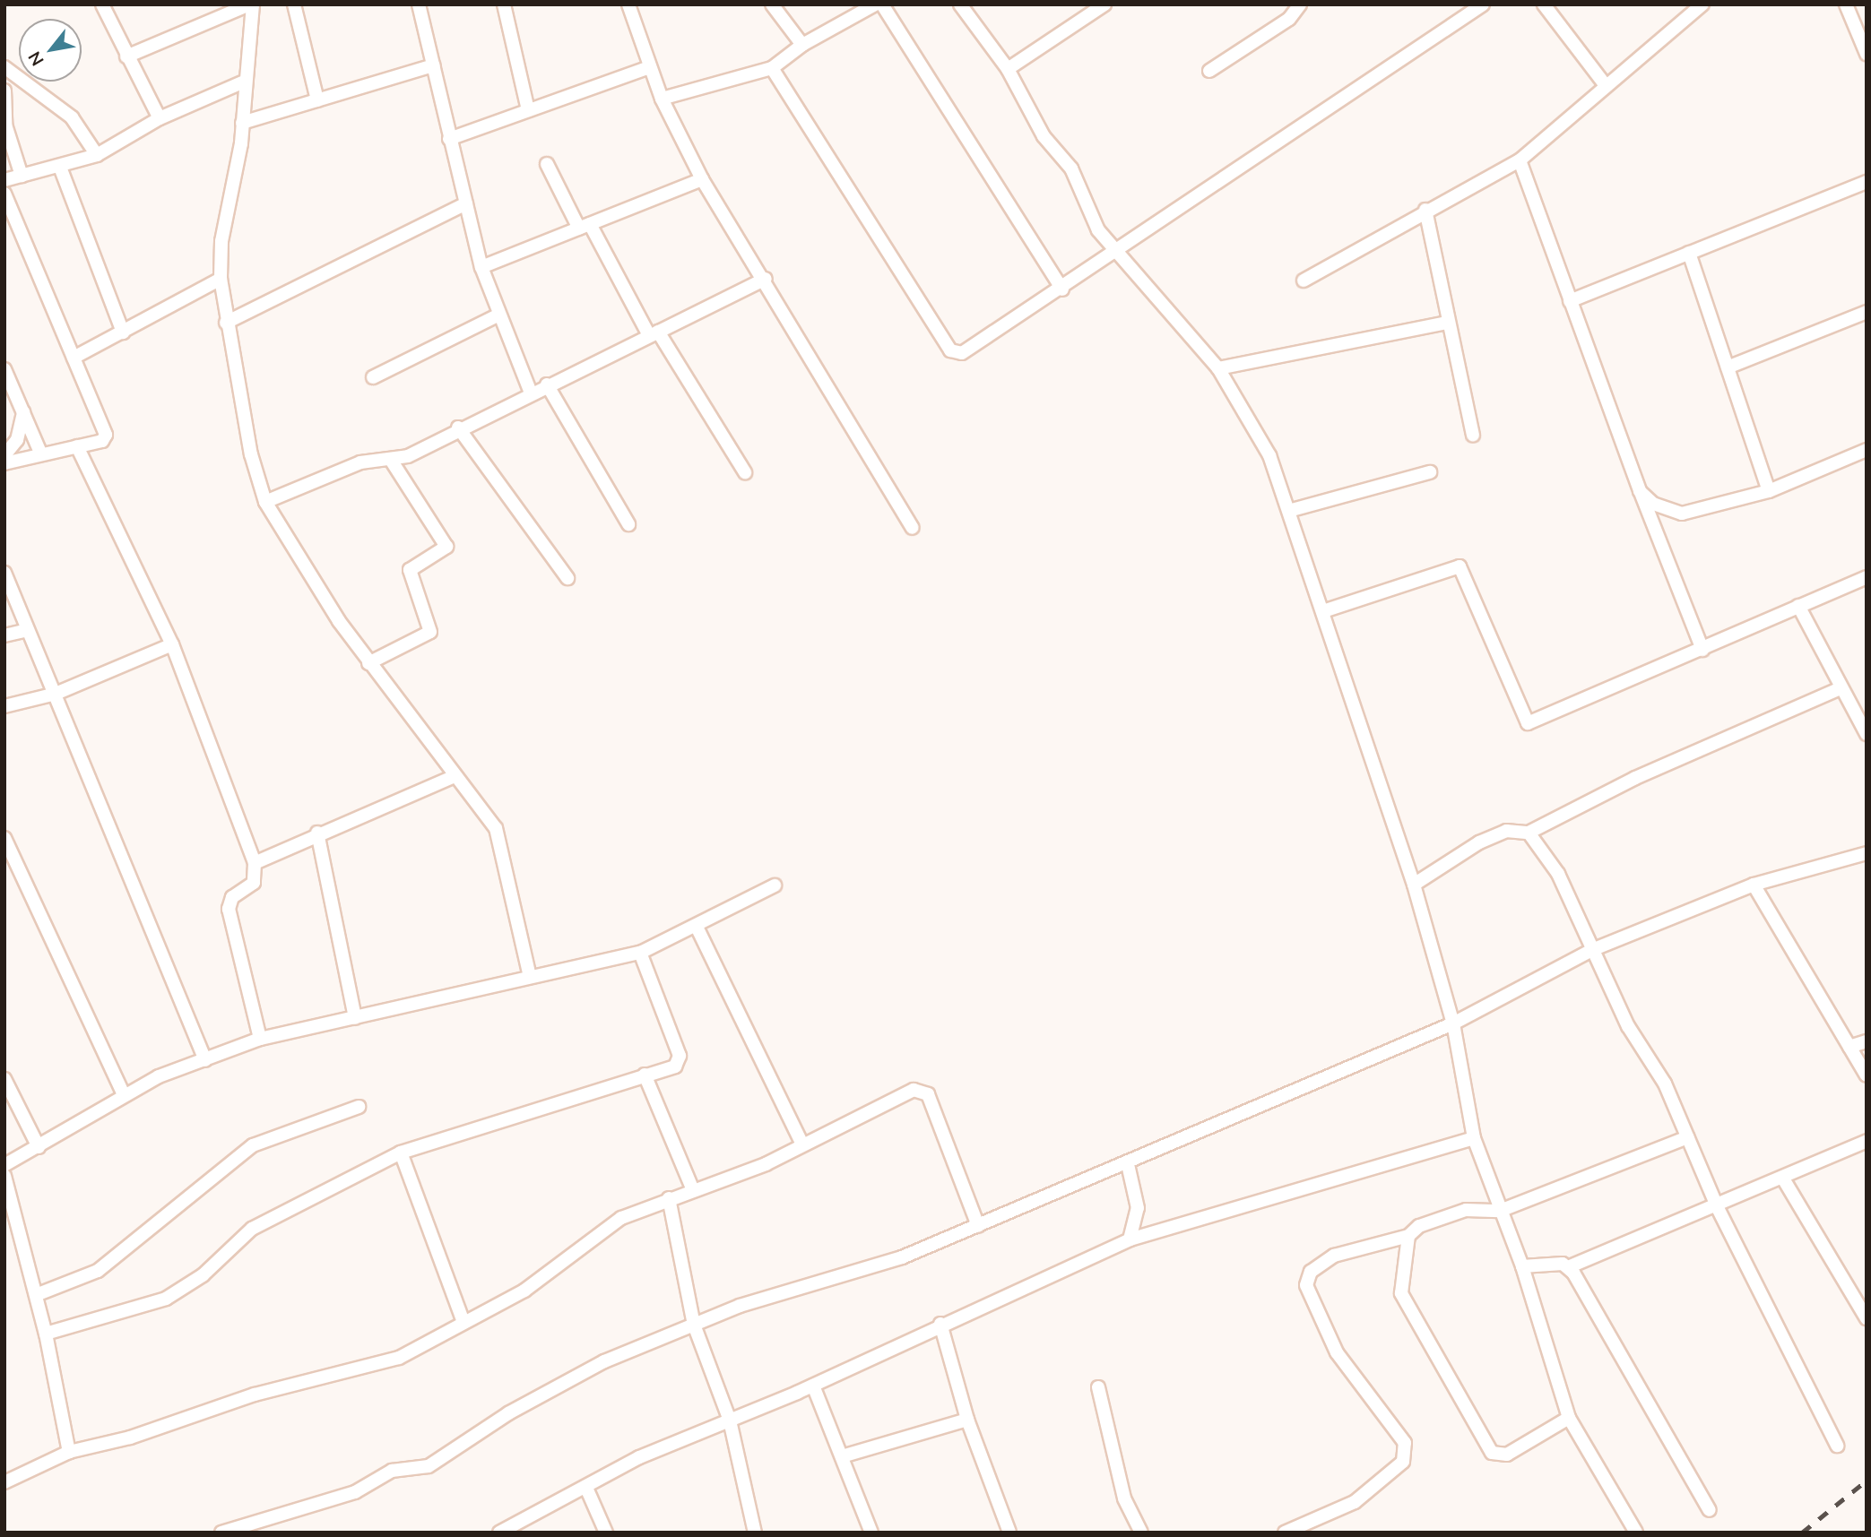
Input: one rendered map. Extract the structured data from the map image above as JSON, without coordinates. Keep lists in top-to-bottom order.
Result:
{
  "north": "bottom left"
}
